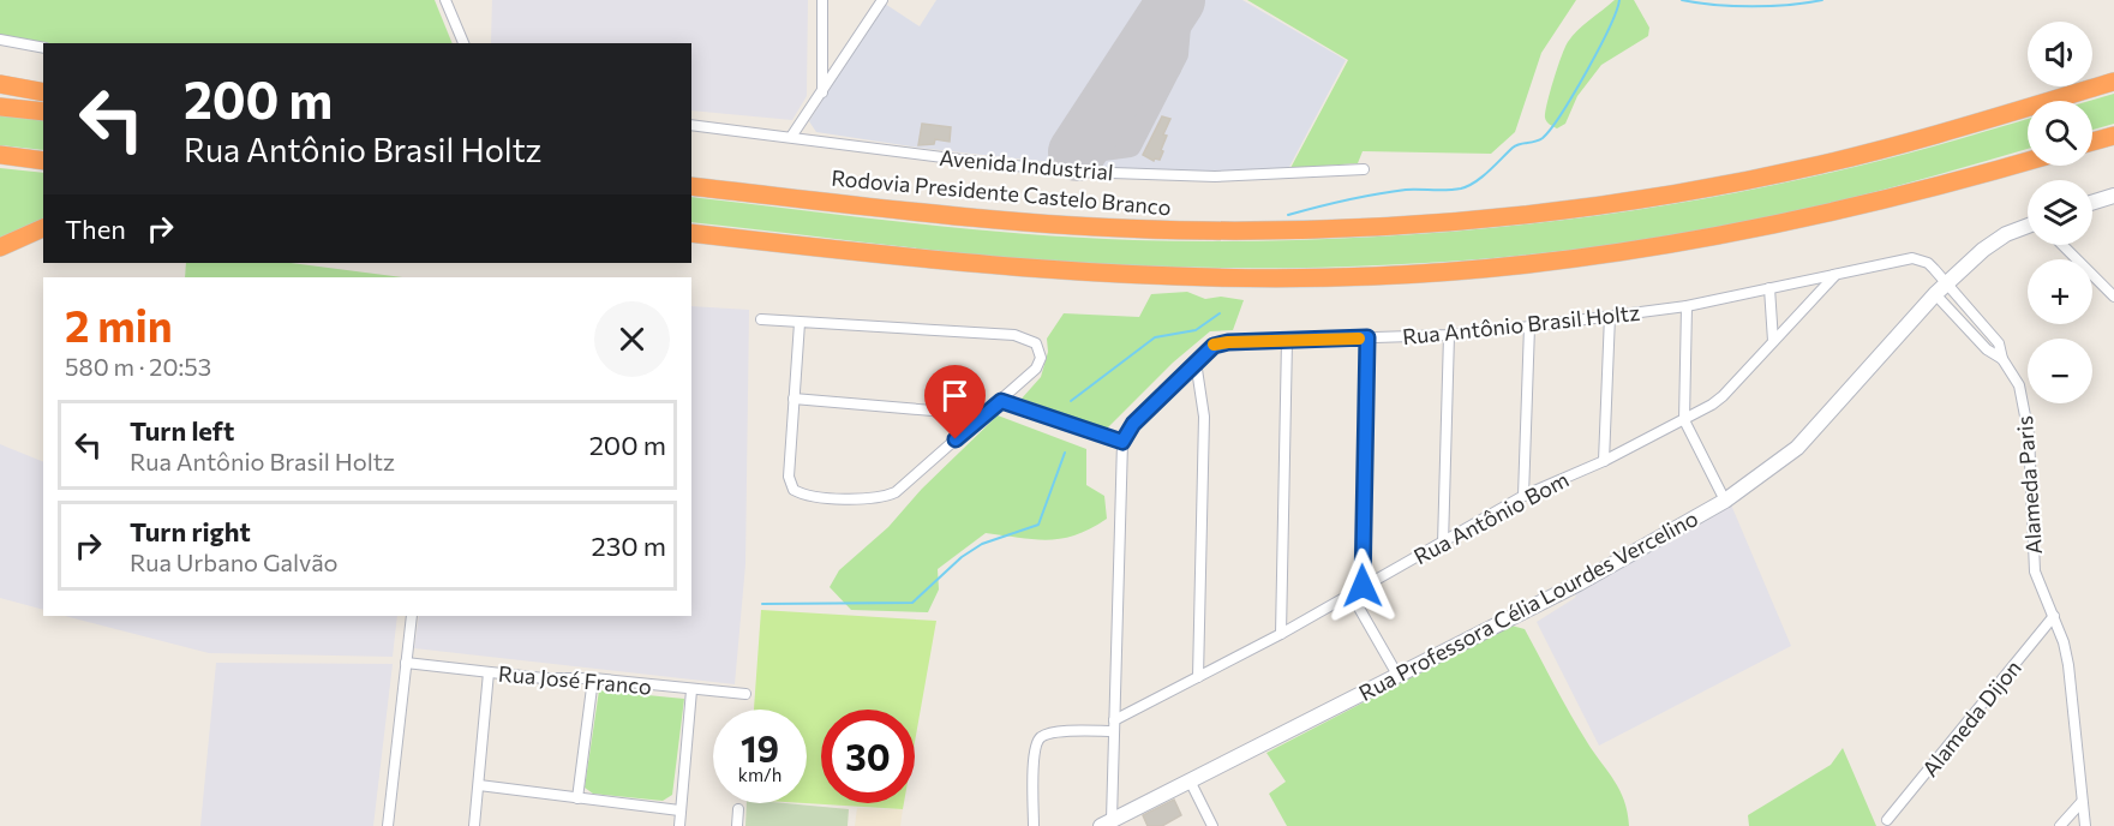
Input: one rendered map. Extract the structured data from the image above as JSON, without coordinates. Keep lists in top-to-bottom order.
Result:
{
  "streets": {
    "highway": ["Rodovia Presidente Castelo Branco"],
    "main road": ["Rua Professora Célia Lourdes Vercelino"],
    "street": [
      "Avenida Industrial",
      "Rua Antônio Brasil Holtz",
      "Alameda Paris",
      "Rua Antônio Bom",
      "Rua José Franco",
      "Alameda Dijon"
    ]
  },
  "crossings": [
    ["Rua Antônio Brasil Holtz", "Alameda Paris"],
    ["Rua Antônio Brasil Holtz", "Rua Antônio Bom"],
    ["Rua Antônio Brasil Holtz", "Rua Professora Célia Lourdes Vercelino"],
    ["Alameda Paris", "Rua Professora Célia Lourdes Vercelino"],
    ["Alameda Paris", "Alameda Dijon"]
  ],
  "page": {
    "map_buttons": ["+", "−"],
    "turn": ["200 m", "Rua Antônio Brasil Holtz"],
    "then": "Then",
    "heading": ["2 min", "580 m · 20:53"],
    "list": [
      {
        "name": "Turn left",
        "note": "Rua Antônio Brasil Holtz",
        "value": "200 m"
      },
      {
        "name": "Turn right",
        "note": "Rua Urbano Galvão",
        "value": "230 m"
      }
    ],
    "speed": "19 km/h",
    "limit": "30"
  }
}
